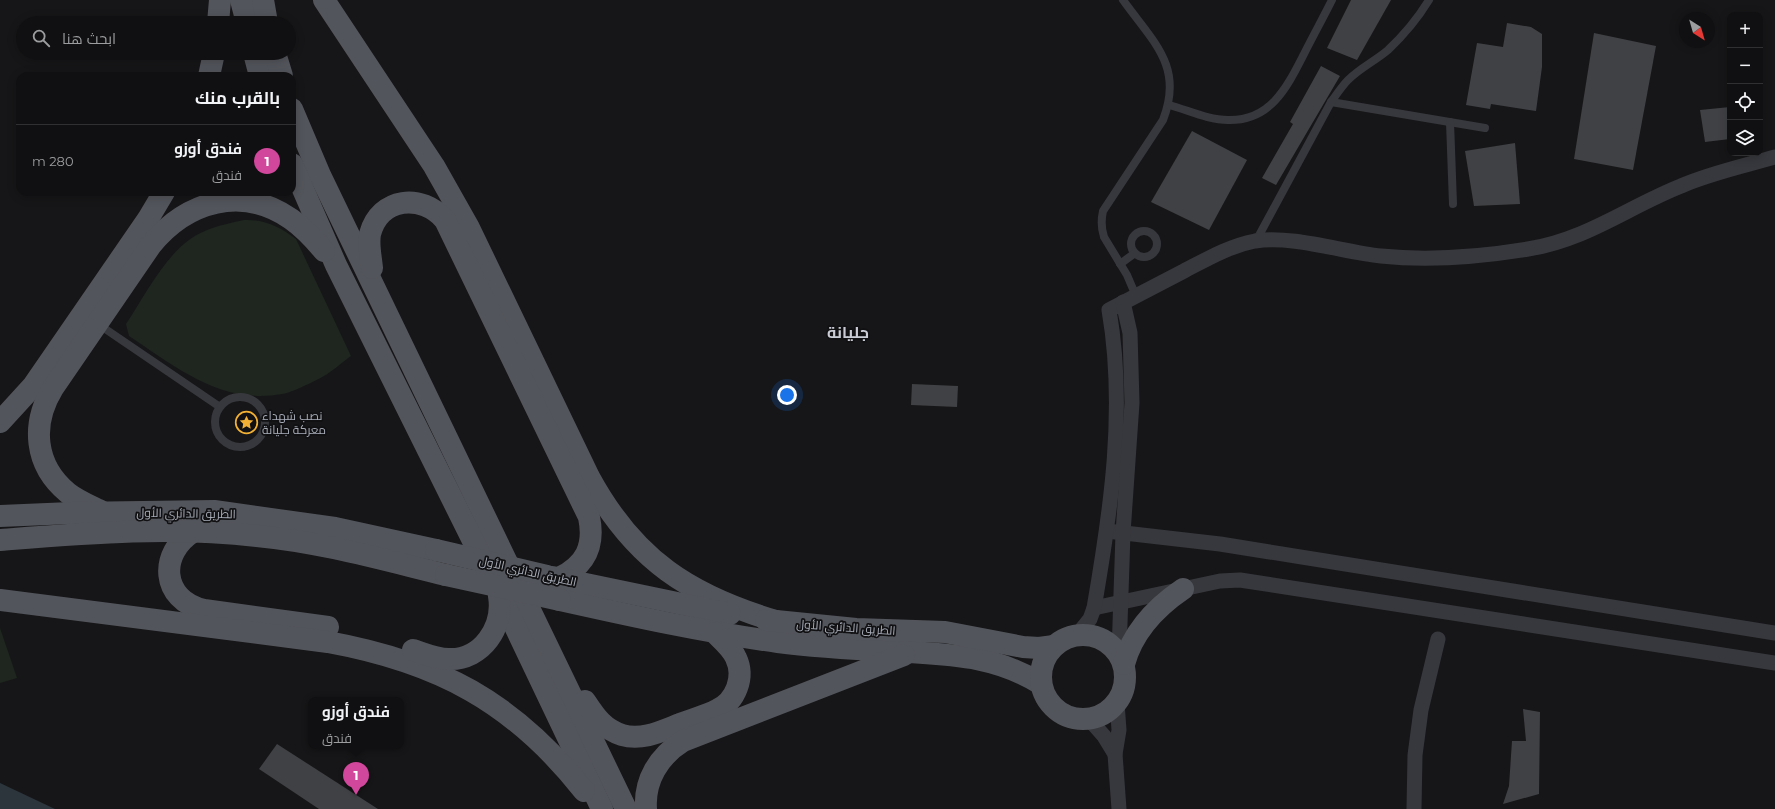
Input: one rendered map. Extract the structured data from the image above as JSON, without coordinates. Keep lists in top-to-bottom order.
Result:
{
  "streets": {
    "main road": ["الطريق الدائري الأول"]
  },
  "districts": ["جليانة"],
  "places": {
    "place": ["نصب شهداء معركة جليانة"]
  },
  "north": "bottom right",
  "page": {
    "map_buttons": ["+", "−"],
    "search": "ابحث هنا",
    "heading": "بالقرب منك",
    "list": [
      {
        "mark": "1",
        "name": "فندق أوزو",
        "note": "فندق",
        "value": "280 m"
      }
    ],
    "popup": ["فندق أوزو", "فندق"],
    "pins": "1"
  }
}
